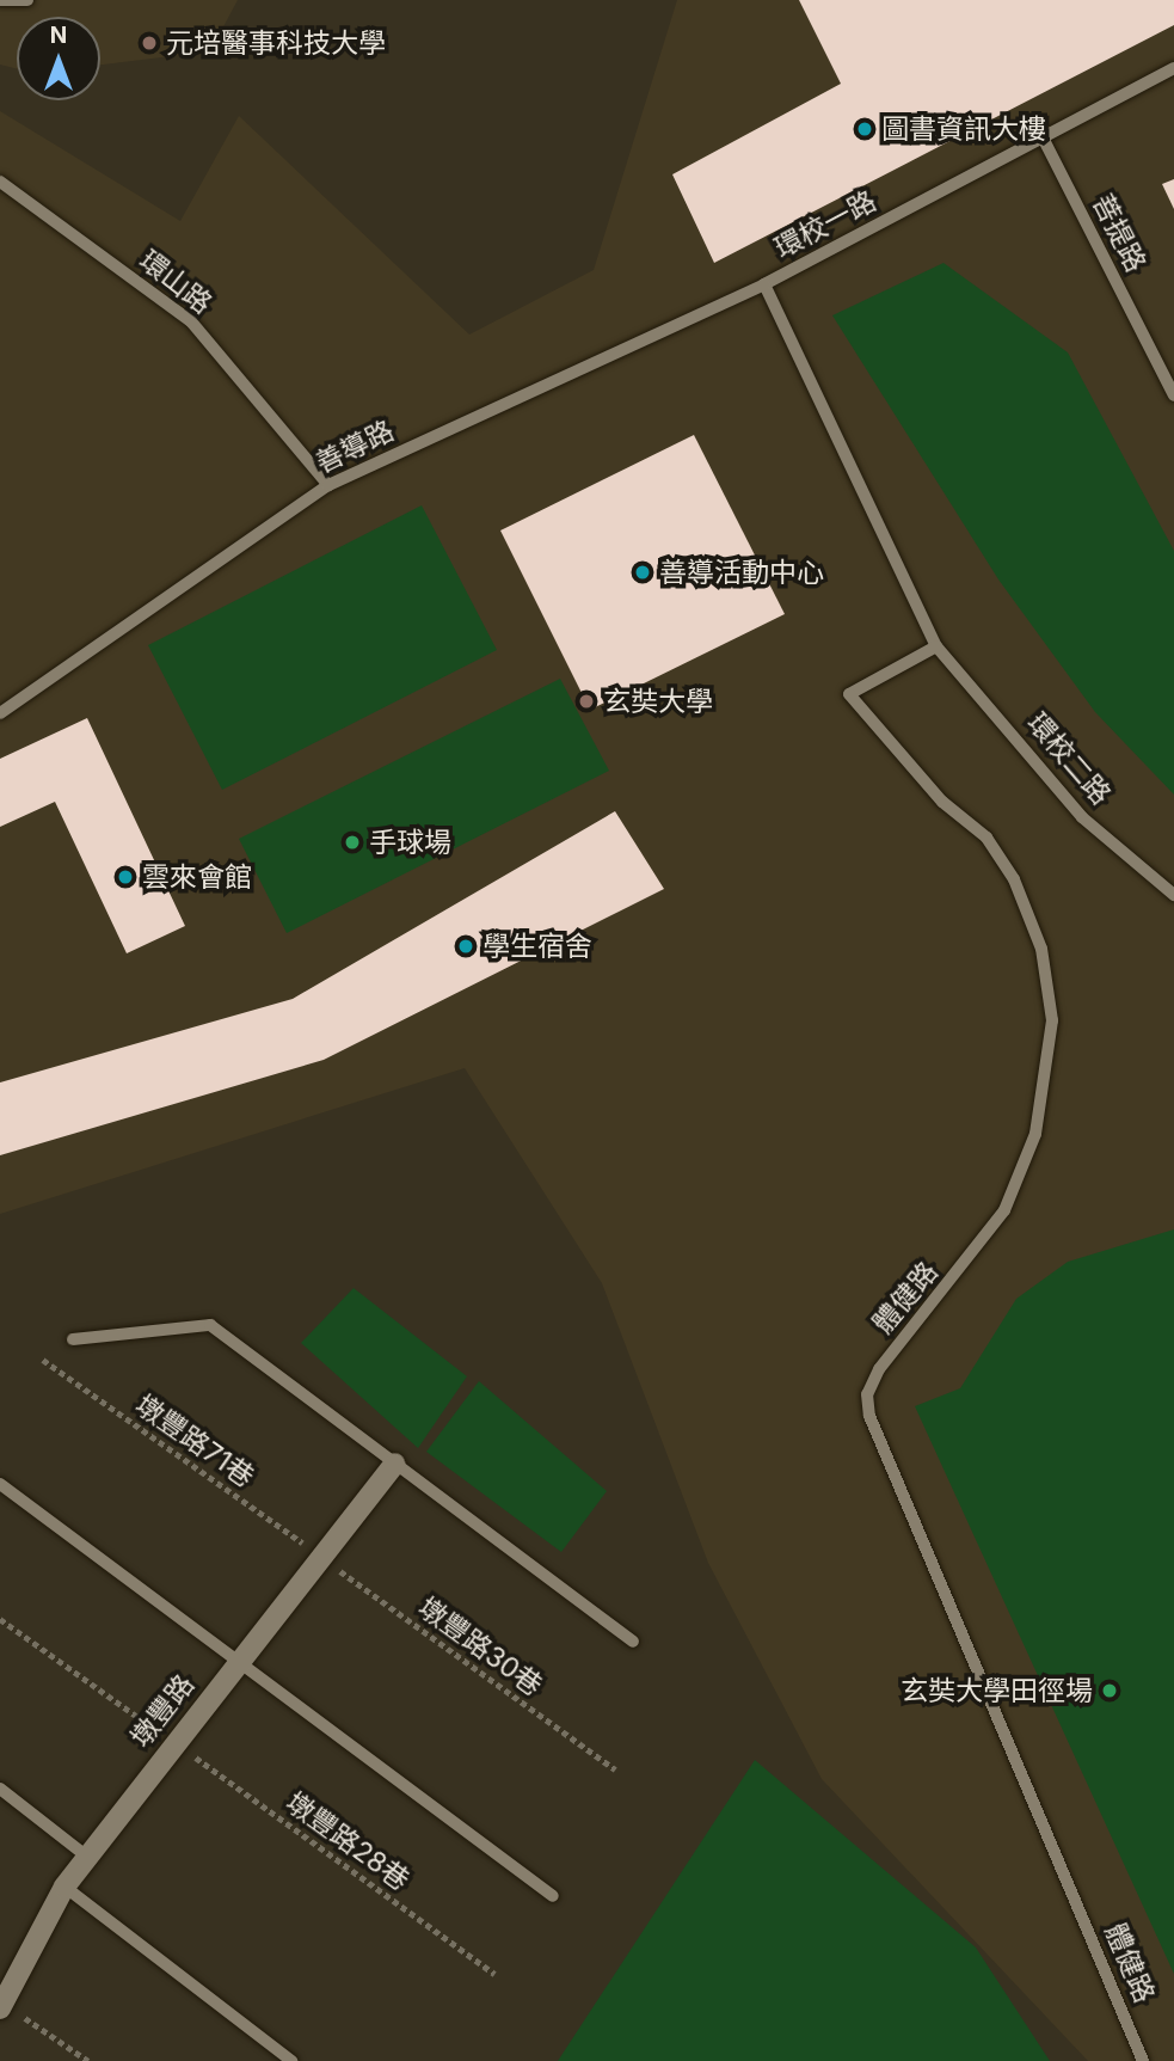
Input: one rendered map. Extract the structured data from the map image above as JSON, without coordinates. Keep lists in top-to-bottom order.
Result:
{
  "streets": {
    "street": ["墩豐路"],
    "lane": [
      "環校一路",
      "菩提路",
      "環山路",
      "善導路",
      "環校二路",
      "體健路"
    ],
    "path": ["墩豐路71巷", "墩豐路30巷", "墩豐路28巷"]
  },
  "crossings": [
    ["環校一路", "菩提路"],
    ["環校一路", "善導路"],
    ["環校一路", "環校二路"],
    ["環校一路", "體健路"],
    ["環山路", "善導路"],
    ["環校二路", "體健路"],
    ["墩豐路71巷", "墩豐路30巷"],
    ["墩豐路71巷", "墩豐路"],
    ["墩豐路30巷", "墩豐路"],
    ["墩豐路", "墩豐路28巷"]
  ],
  "places": [
    "元培醫事科技大學",
    "圖書資訊大樓",
    "善導活動中心",
    "玄奘大學",
    "手球場",
    "雲來會館",
    "學生宿舍",
    "玄奘大學田徑場"
  ],
  "north": "top"
}
